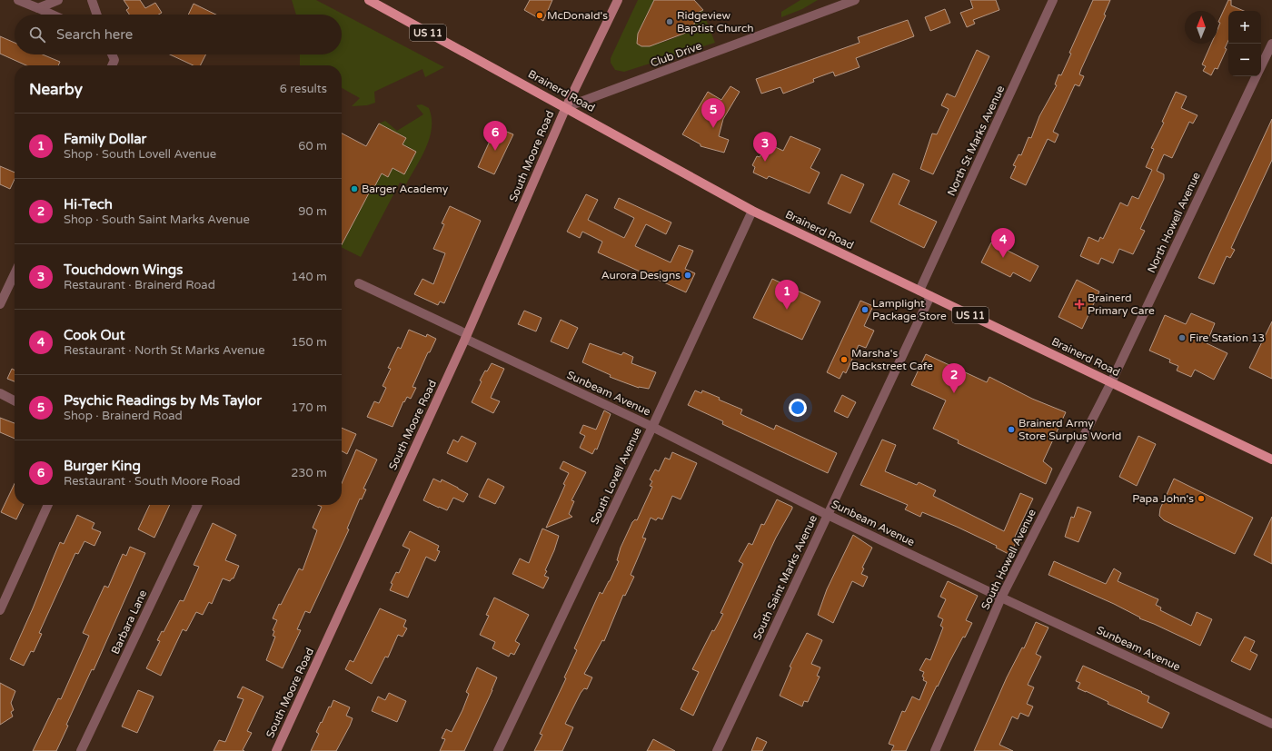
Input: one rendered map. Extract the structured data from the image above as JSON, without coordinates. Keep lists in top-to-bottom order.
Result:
{
  "streets": {
    "main road": ["US 11", "Brainerd Road", "South Moore Road"],
    "street": [
      "Club Drive",
      "North St Marks Avenue",
      "North Howell Avenue",
      "Sunbeam Avenue",
      "South Lovell Avenue",
      "South Howell Avenue",
      "South Saint Marks Avenue",
      "Barbara Lane"
    ]
  },
  "crossings": [
    ["Club Drive", "Brainerd Road"],
    ["Club Drive", "South Moore Road"],
    ["Brainerd Road", "North St Marks Avenue"],
    ["Brainerd Road", "South Moore Road"],
    ["Brainerd Road", "North Howell Avenue"],
    ["Brainerd Road", "South Lovell Avenue"],
    ["Brainerd Road", "South Howell Avenue"],
    ["Brainerd Road", "South Saint Marks Avenue"],
    ["South Moore Road", "Sunbeam Avenue"],
    ["North Howell Avenue", "South Howell Avenue"],
    ["Sunbeam Avenue", "South Lovell Avenue"],
    ["Sunbeam Avenue", "South Howell Avenue"],
    ["Sunbeam Avenue", "South Saint Marks Avenue"]
  ],
  "places": {
    "other": [
      "McDonald's",
      "Ridgeview Baptist Church",
      "Barger Academy",
      "Aurora Designs",
      "Lamplight Package Store",
      "Fire Station 13",
      "Marsha's Backstreet Cafe",
      "Brainerd Army Store Surplus World",
      "Papa John's"
    ],
    "health": ["Brainerd Primary Care"]
  },
  "north": "top",
  "page": {
    "map_buttons": ["+", "−"],
    "search": "Search here",
    "heading": ["Nearby", "6 results"],
    "pins": [
      "5",
      "6",
      "3",
      "4",
      "1",
      "2"
    ],
    "list": [
      {
        "mark": "1",
        "name": "Family Dollar",
        "note": "Shop · South Lovell Avenue",
        "value": "60 m"
      },
      {
        "mark": "2",
        "name": "Hi-Tech",
        "note": "Shop · South Saint Marks Avenue",
        "value": "90 m"
      },
      {
        "mark": "3",
        "name": "Touchdown Wings",
        "note": "Restaurant · Brainerd Road",
        "value": "140 m"
      },
      {
        "mark": "4",
        "name": "Cook Out",
        "note": "Restaurant · North St Marks Avenue",
        "value": "150 m"
      },
      {
        "mark": "5",
        "name": "Psychic Readings by Ms Taylor",
        "note": "Shop · Brainerd Road",
        "value": "170 m"
      },
      {
        "mark": "6",
        "name": "Burger King",
        "note": "Restaurant · South Moore Road",
        "value": "230 m"
      }
    ]
  }
}
